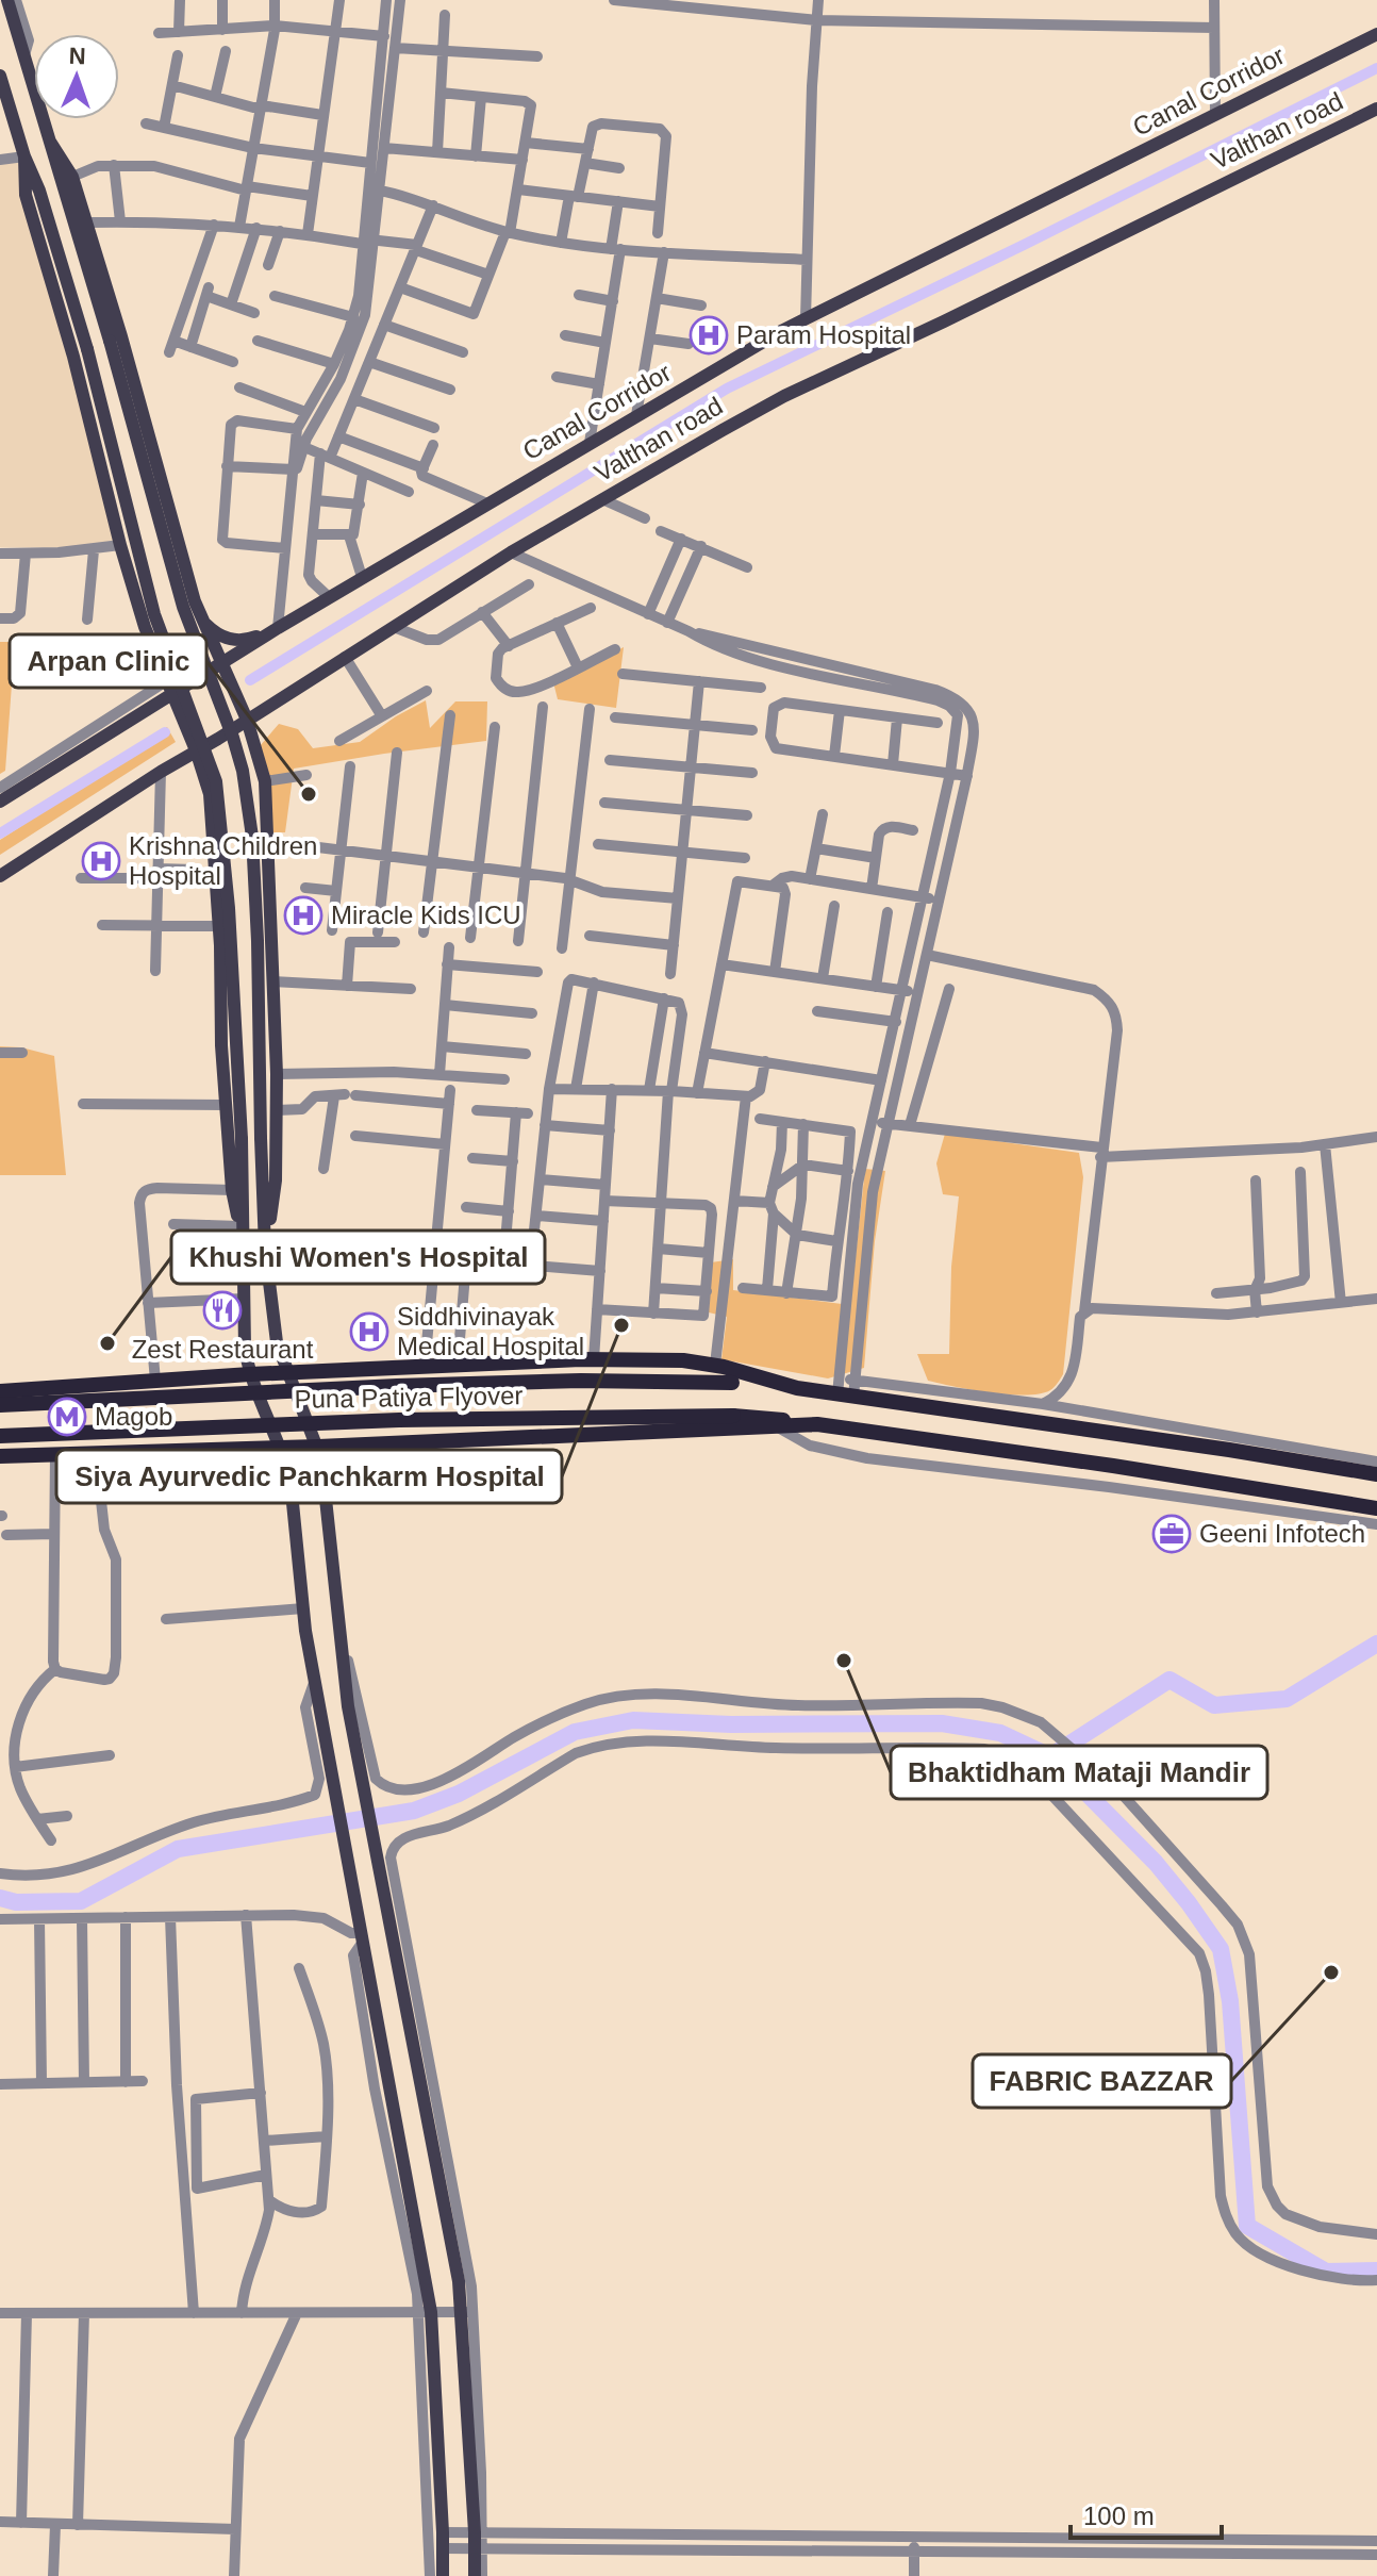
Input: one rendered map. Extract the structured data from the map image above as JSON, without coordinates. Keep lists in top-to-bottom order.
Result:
{
  "streets": {
    "highway": ["Puna Patiya Flyover"],
    "main road": ["Canal Corridor", "Valthan road"]
  },
  "places": {
    "hospital": [
      "Param Hospital",
      "Krishna Children Hospital",
      "Miracle Kids ICU",
      "Siddhivinayak Medical Hospital"
    ],
    "other": [
      "Arpan Clinic",
      "Siya Ayurvedic Panchkarm Hospital",
      "Khushi Women's Hospital",
      "Bhaktidham Mataji Mandir",
      "FABRIC BAZZAR"
    ],
    "restaurant": ["Zest Restaurant"],
    "metro station": ["Magob"],
    "office": ["Geeni Infotech"]
  },
  "scale_bar": "100 m",
  "north": "top"
}
